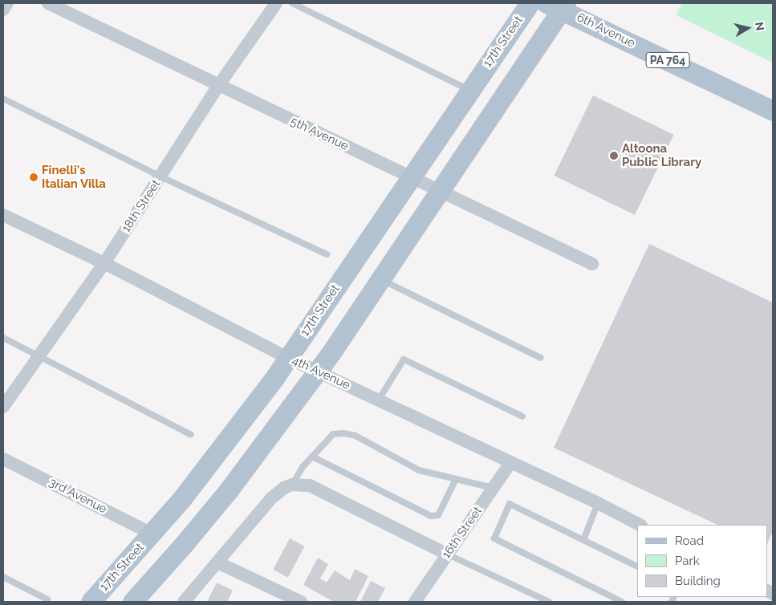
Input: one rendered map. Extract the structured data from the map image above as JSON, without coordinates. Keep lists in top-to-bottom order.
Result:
{
  "streets": {
    "main road": ["6th Avenue", "17th Street", "PA 764"],
    "street": [
      "5th Avenue",
      "18th Street",
      "4th Avenue",
      "3rd Avenue",
      "16th Street"
    ]
  },
  "crossings": [
    ["17th Street", "5th Avenue"],
    ["17th Street", "4th Avenue"],
    ["17th Street", "3rd Avenue"],
    ["5th Avenue", "18th Street"],
    ["18th Street", "4th Avenue"],
    ["4th Avenue", "16th Street"]
  ],
  "places": ["Altoona Public Library", "Finelli's Italian Villa"],
  "legend": ["Road", "Park", "Building"],
  "north": "right"
}
